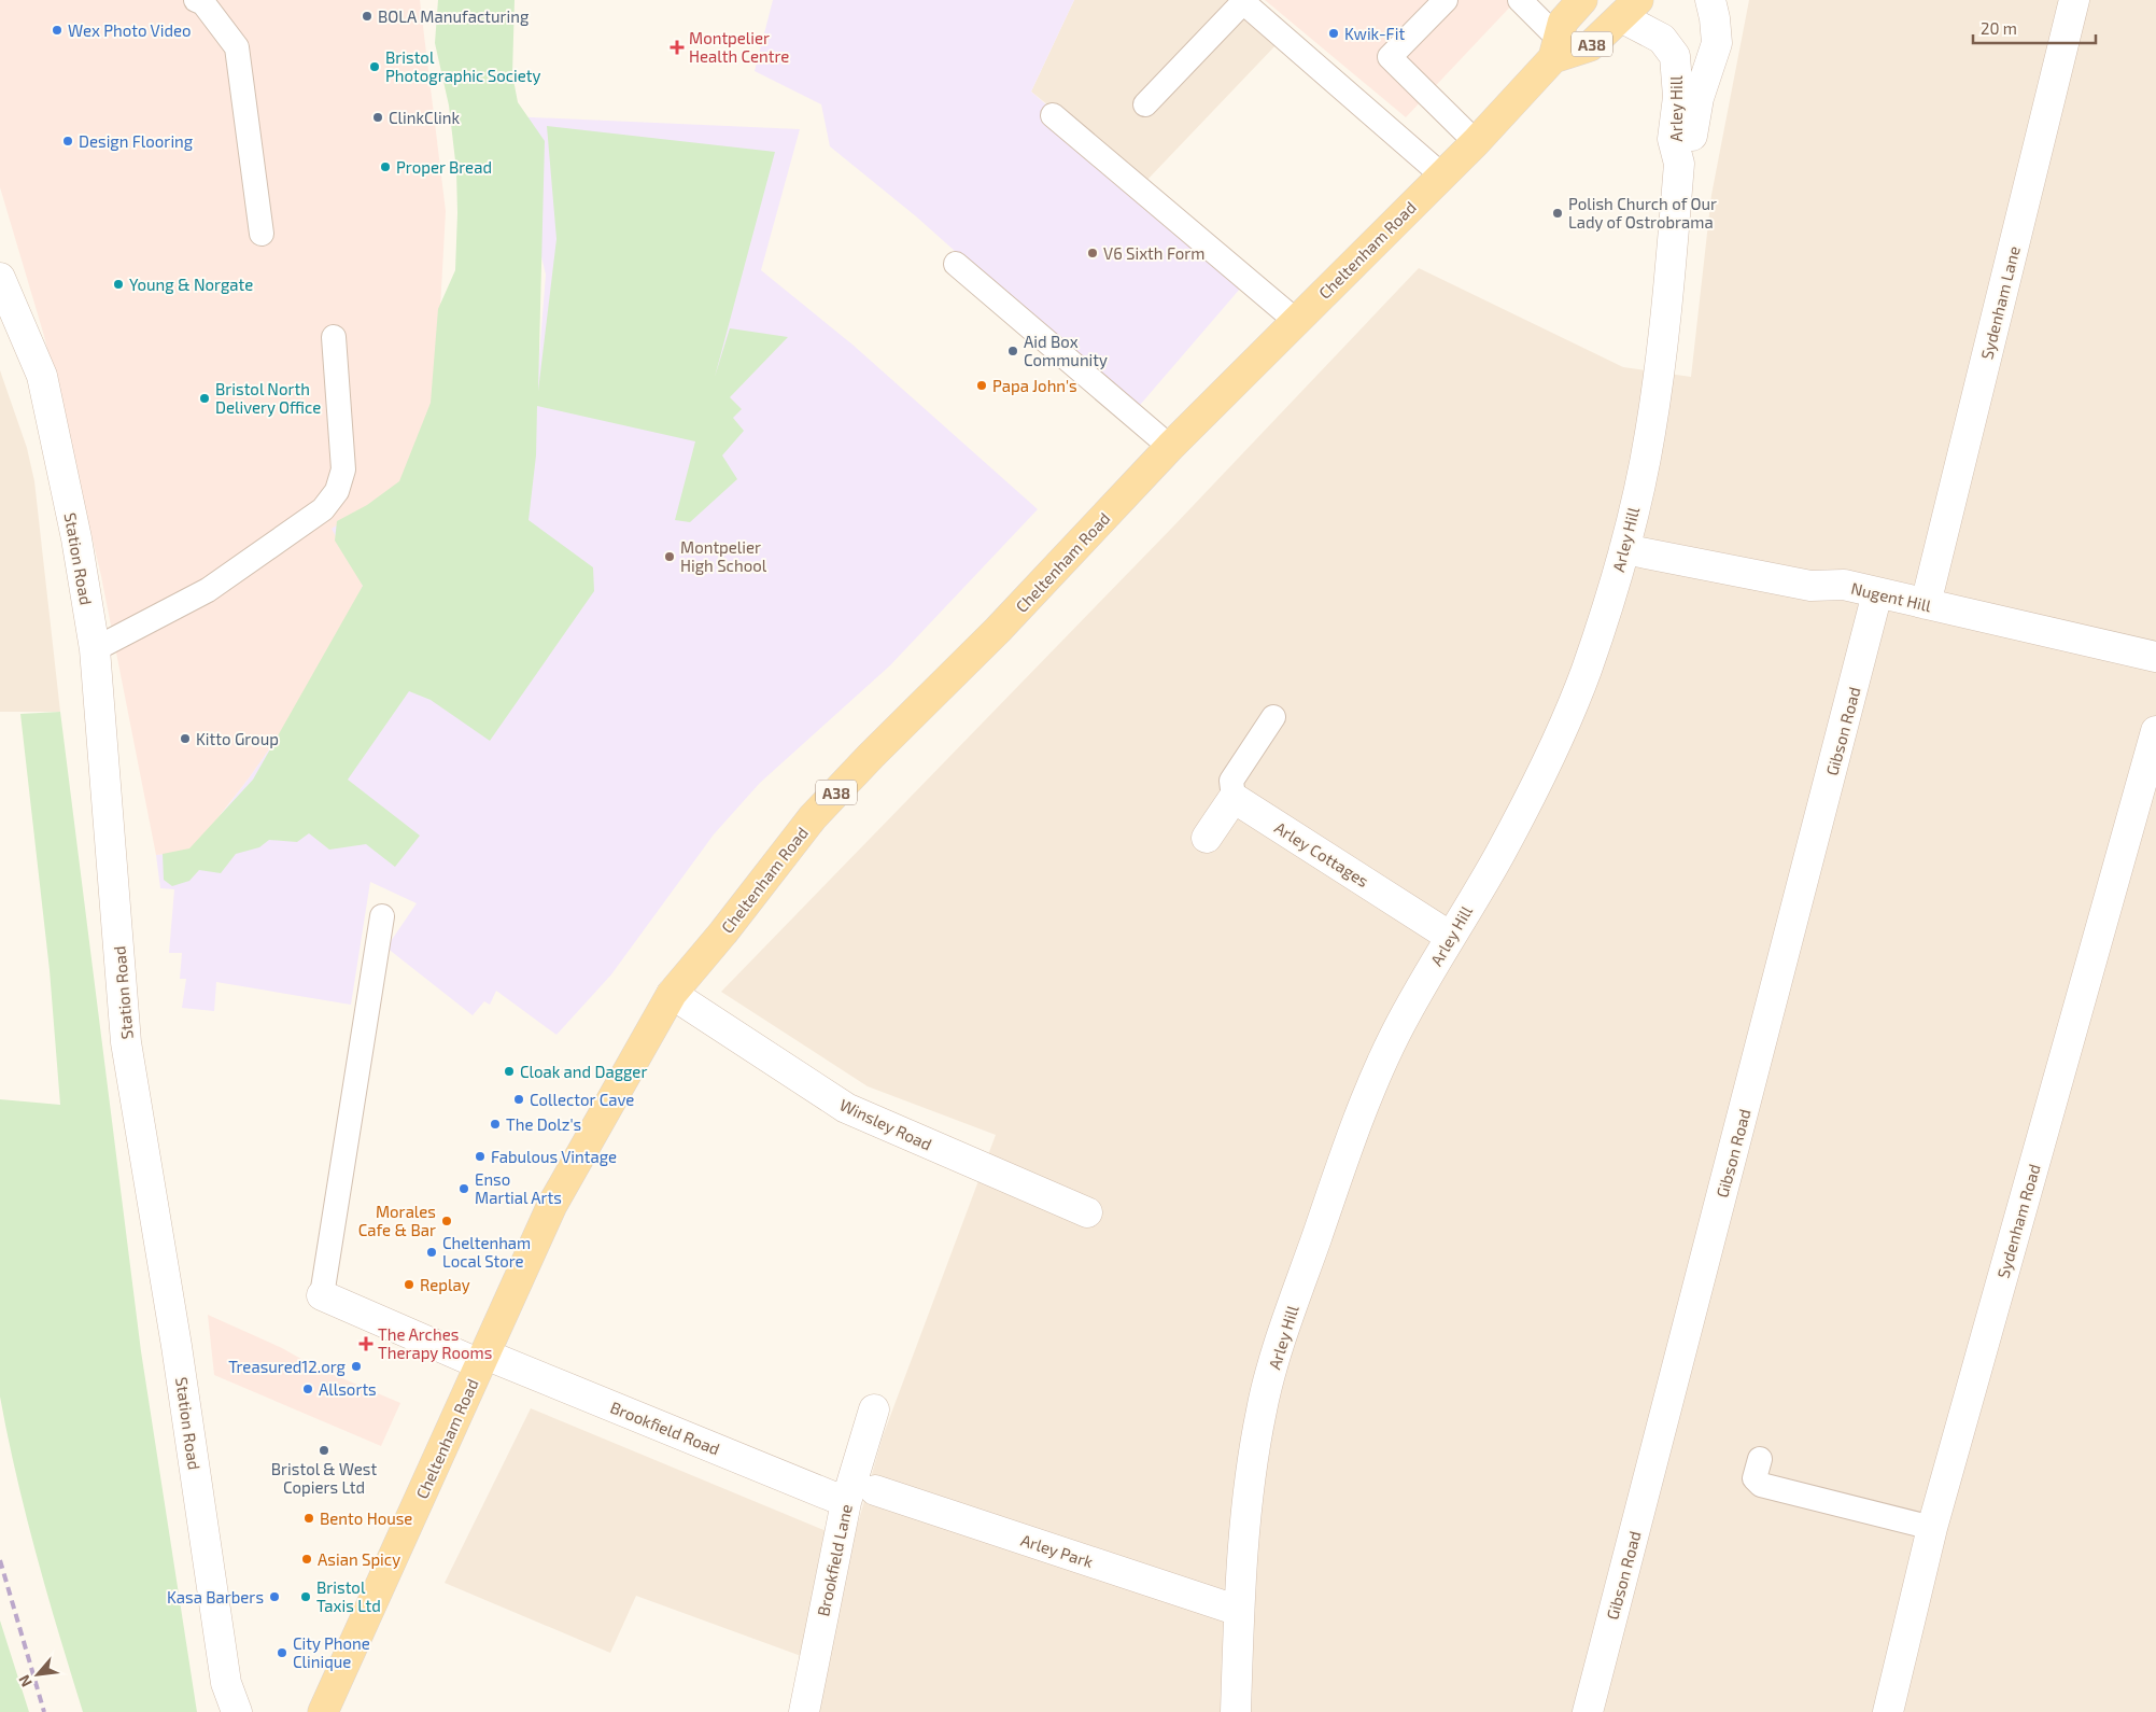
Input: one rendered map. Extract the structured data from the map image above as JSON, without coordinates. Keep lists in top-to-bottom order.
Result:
{
  "streets": {
    "main road": ["A38", "Cheltenham Road"],
    "street": [
      "Arley Hill",
      "Sydenham Lane",
      "Station Road",
      "Nugent Hill",
      "Gibson Road",
      "Arley Cottages",
      "Winsley Road",
      "Sydenham Road",
      "Brookfield Road",
      "Arley Park",
      "Brookfield Lane"
    ]
  },
  "crossings": [
    ["Arley Hill", "Cheltenham Road"],
    ["Arley Hill", "Nugent Hill"],
    ["Arley Hill", "Arley Cottages"],
    ["Arley Hill", "Arley Park"],
    ["Cheltenham Road", "Winsley Road"],
    ["Cheltenham Road", "Brookfield Road"],
    ["Sydenham Lane", "Nugent Hill"],
    ["Nugent Hill", "Gibson Road"],
    ["Brookfield Road", "Brookfield Lane"]
  ],
  "places": {
    "other": [
      "BOLA Manufacturing",
      "Wex Photo Video",
      "Kwik-Fit",
      "Bristol Photographic Society",
      "ClinkClink",
      "Design Flooring",
      "Proper Bread",
      "Polish Church of Our Lady of Ostrobrama",
      "V6 Sixth Form",
      "Young & Norgate",
      "Aid Box Community",
      "Papa John's",
      "Bristol North Delivery Office",
      "Montpelier High School",
      "Kitto Group",
      "Cloak and Dagger",
      "Collector Cave",
      "The Dolz's",
      "Fabulous Vintage",
      "Enso Martial Arts",
      "Morales Cafe & Bar",
      "Cheltenham Local Store",
      "Replay",
      "Treasured12.org",
      "Allsorts",
      "Bristol & West Copiers Ltd",
      "Bento House",
      "Asian Spicy",
      "Kasa Barbers",
      "Bristol Taxis Ltd",
      "City Phone Clinique"
    ],
    "health": ["Montpelier Health Centre", "The Arches Therapy Rooms"]
  },
  "scale_bar": "20 m",
  "north": "bottom left"
}
